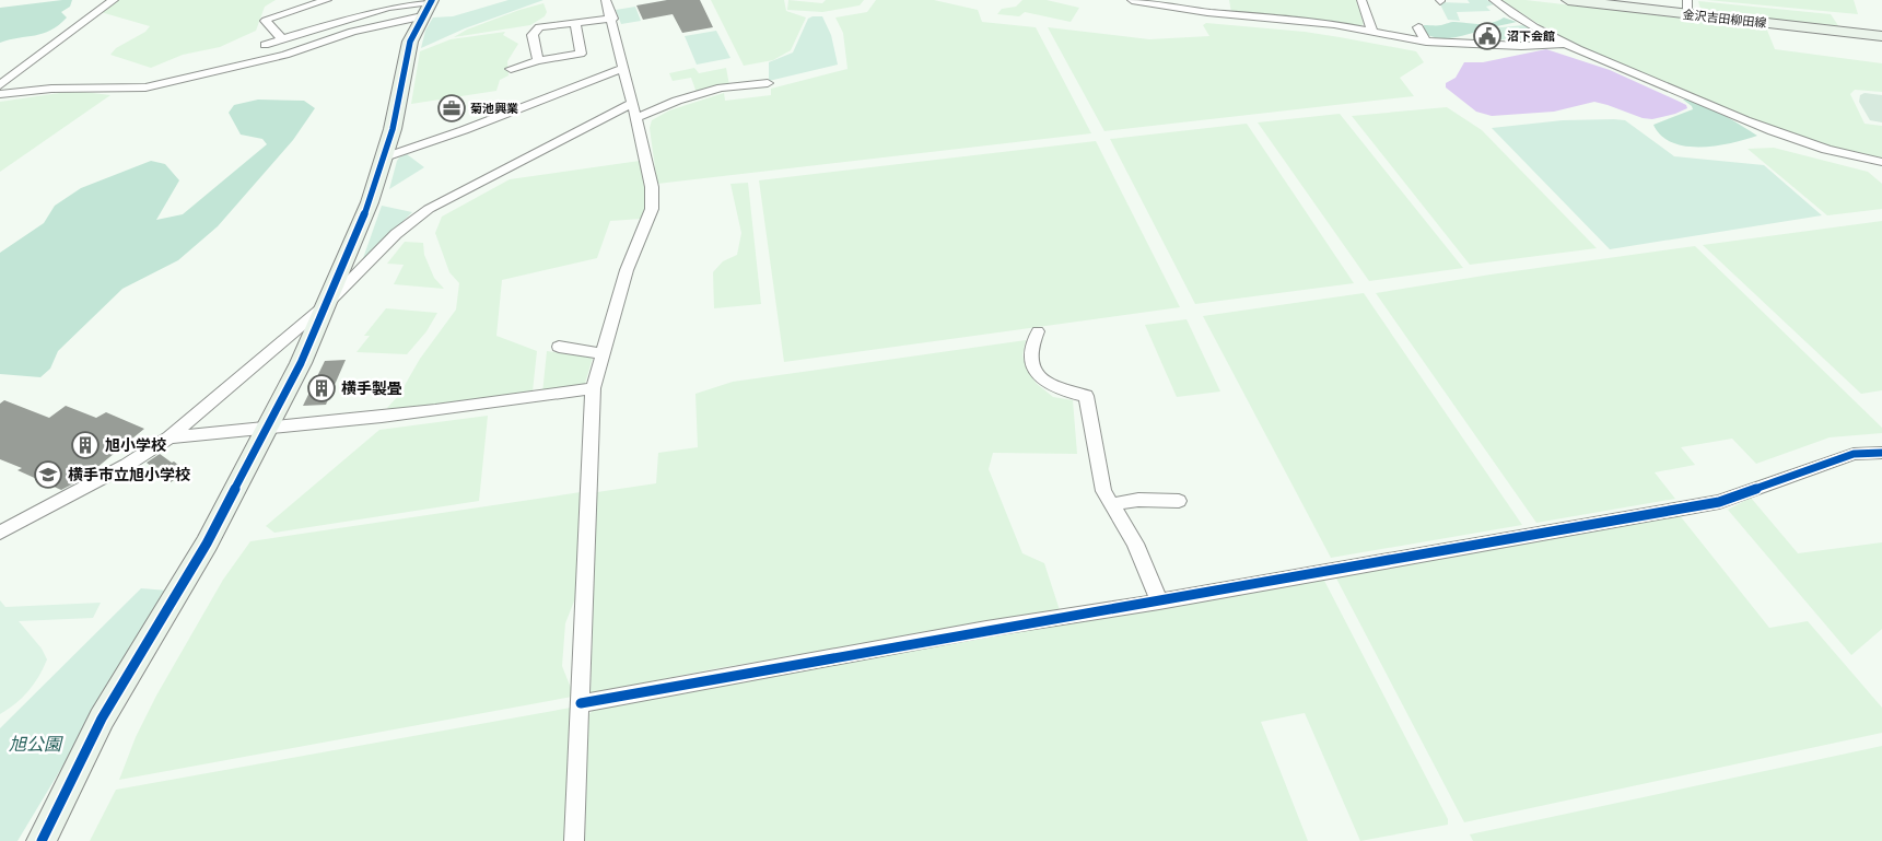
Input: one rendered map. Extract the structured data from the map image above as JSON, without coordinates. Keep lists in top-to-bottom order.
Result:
{
  "streets": {
    "street": ["金沢吉田柳田線"]
  },
  "parks": ["旭公園"],
  "places": {
    "public building": ["沼下会館"],
    "office": ["菊池興業"],
    "building": ["横手製畳", "旭小学校"],
    "school or university": ["横手市立旭小学校"]
  }
}
